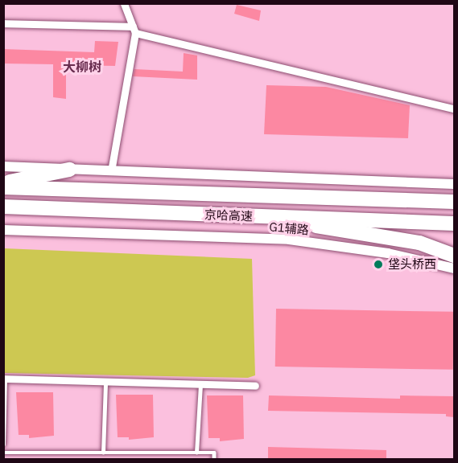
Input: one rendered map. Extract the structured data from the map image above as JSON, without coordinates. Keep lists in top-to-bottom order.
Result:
{
  "streets": {
    "highway": ["京哈高速"],
    "street": ["G1辅路"]
  },
  "districts": ["大柳树"],
  "places": ["垡头桥西"]
}
